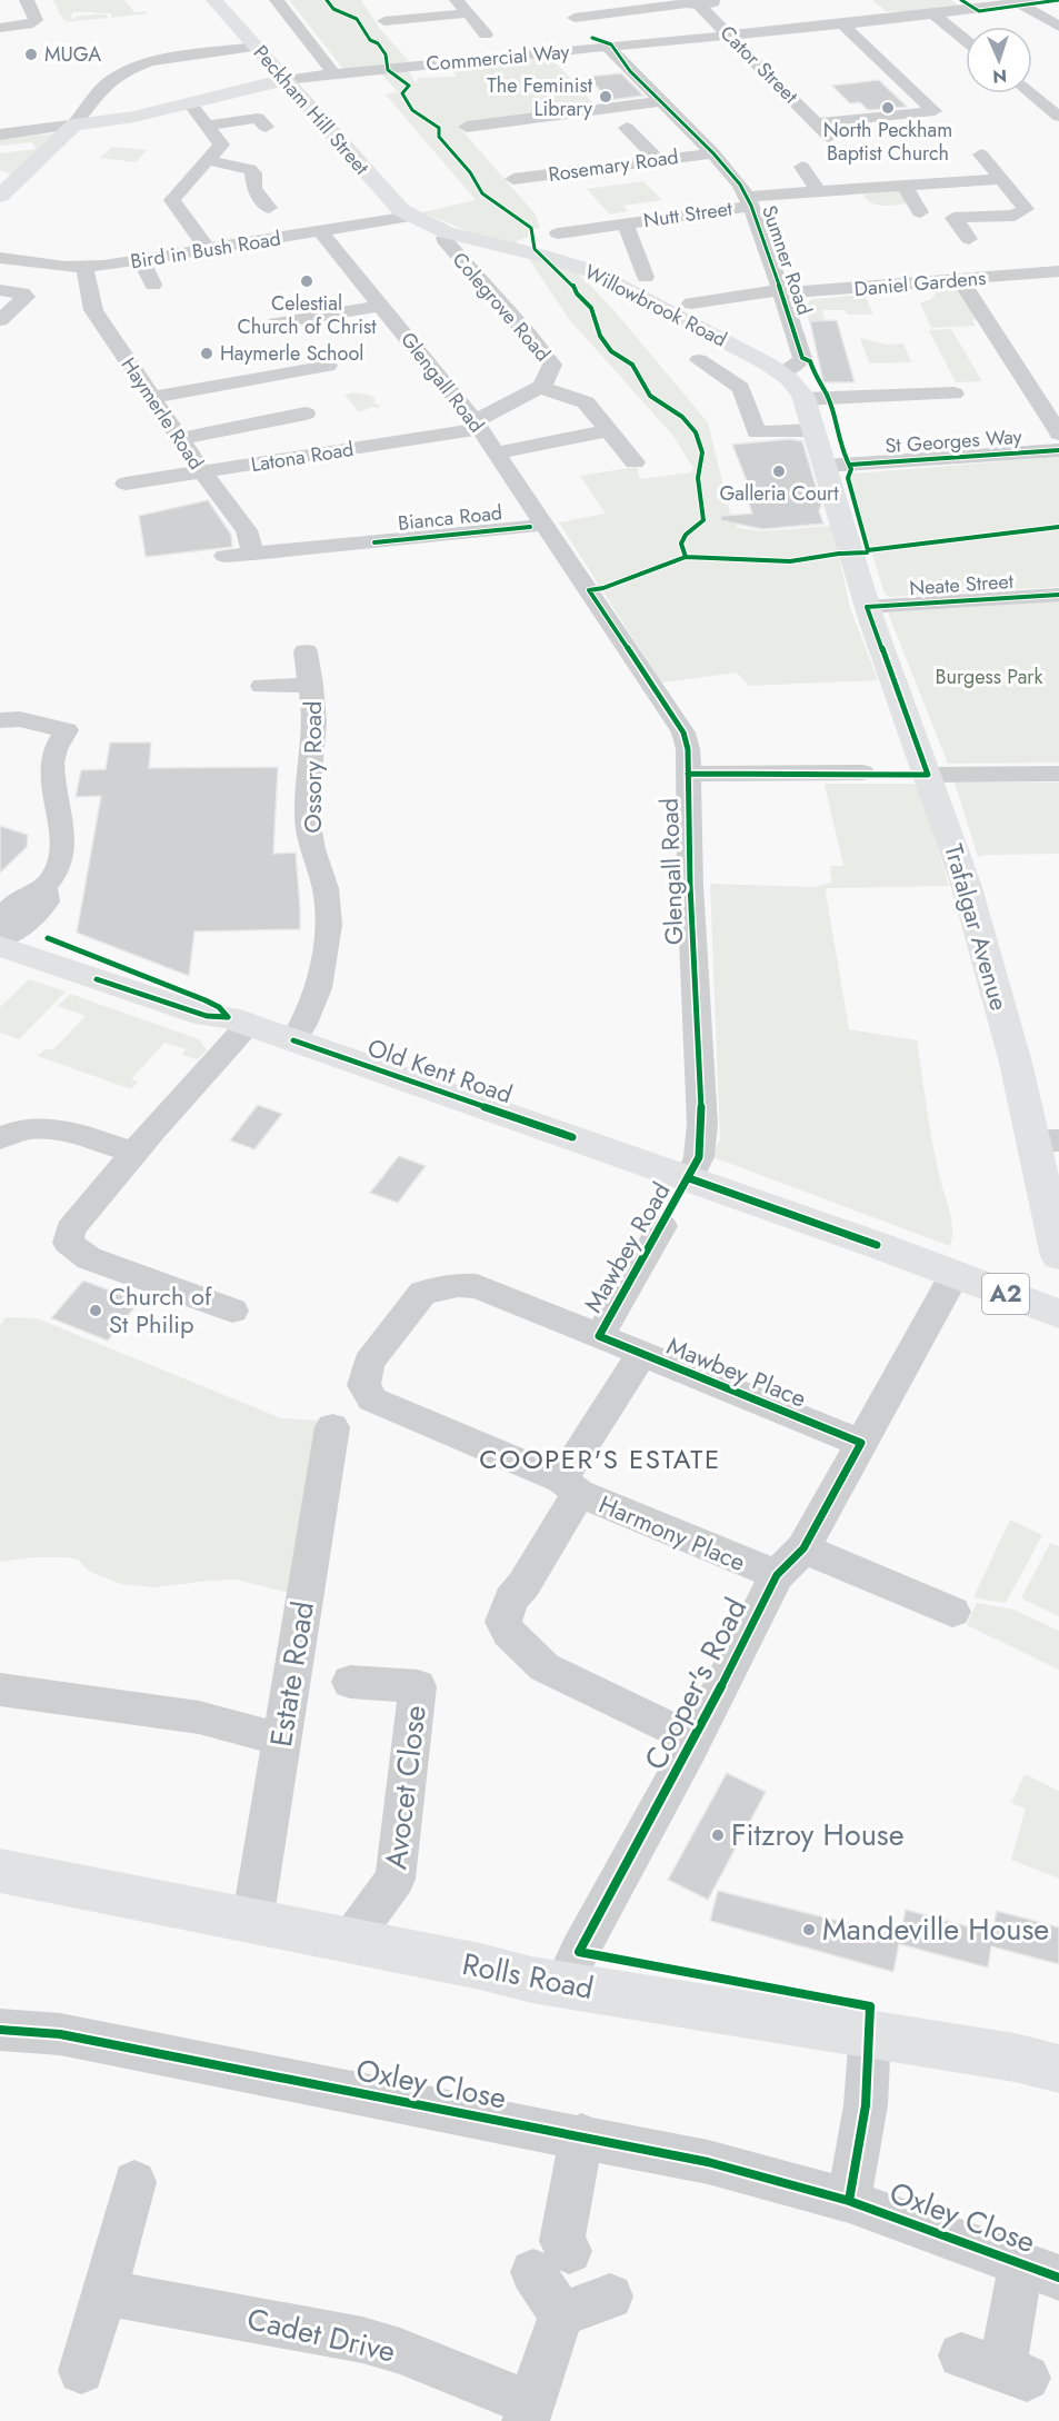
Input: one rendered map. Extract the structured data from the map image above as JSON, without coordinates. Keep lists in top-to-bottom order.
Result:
{
  "streets": {
    "main road": [
      "Commercial Way",
      "Peckham Hill Street",
      "Willowbrook Road",
      "Trafalgar Avenue",
      "Old Kent Road",
      "A2",
      "Rolls Road"
    ],
    "street": [
      "Cator Street",
      "Rosemary Road",
      "Nutt Street",
      "Bird in Bush Road",
      "Sumner Road",
      "Daniel Gardens",
      "Colegrove Road",
      "Glengall Road",
      "Haymerle Road",
      "St Georges Way",
      "Latona Road",
      "Bianca Road",
      "Neate Street",
      "Ossory Road",
      "Mawbey Road",
      "Mawbey Place",
      "Harmony Place",
      "Estate Road",
      "Cooper's Road",
      "Avocet Close",
      "Oxley Close",
      "Cadet Drive"
    ]
  },
  "crossings": [
    ["Commercial Way", "Cator Street"],
    ["Commercial Way", "Peckham Hill Street"],
    ["Commercial Way", "Sumner Road"],
    ["Peckham Hill Street", "Bird in Bush Road"],
    ["Peckham Hill Street", "Willowbrook Road"],
    ["Rosemary Road", "Sumner Road"],
    ["Nutt Street", "Sumner Road"],
    ["Bird in Bush Road", "Willowbrook Road"],
    ["Bird in Bush Road", "Glengall Road"],
    ["Bird in Bush Road", "Haymerle Road"],
    ["Sumner Road", "Daniel Gardens"],
    ["Sumner Road", "Willowbrook Road"],
    ["Willowbrook Road", "Colegrove Road"],
    ["Colegrove Road", "Glengall Road"],
    ["Colegrove Road", "Latona Road"],
    ["Glengall Road", "Latona Road"],
    ["Glengall Road", "Old Kent Road"],
    ["Haymerle Road", "Latona Road"],
    ["Haymerle Road", "Bianca Road"],
    ["Neate Street", "Trafalgar Avenue"],
    ["Ossory Road", "Old Kent Road"],
    ["Old Kent Road", "Cooper's Road"],
    ["Mawbey Road", "Mawbey Place"],
    ["Mawbey Place", "Harmony Place"],
    ["Mawbey Place", "Cooper's Road"],
    ["Harmony Place", "Cooper's Road"],
    ["Estate Road", "Rolls Road"],
    ["Cooper's Road", "Rolls Road"],
    ["Avocet Close", "Rolls Road"],
    ["Rolls Road", "Oxley Close"]
  ],
  "districts": ["COOPER'S ESTATE"],
  "parks": ["Burgess Park"],
  "places": [
    "MUGA",
    "The Feminist Library",
    "North Peckham Baptist Church",
    "Celestial Church of Christ",
    "Haymerle School",
    "Galleria Court",
    "Church of St Philip",
    "Fitzroy House",
    "Mandeville House"
  ],
  "north": "bottom"
}
